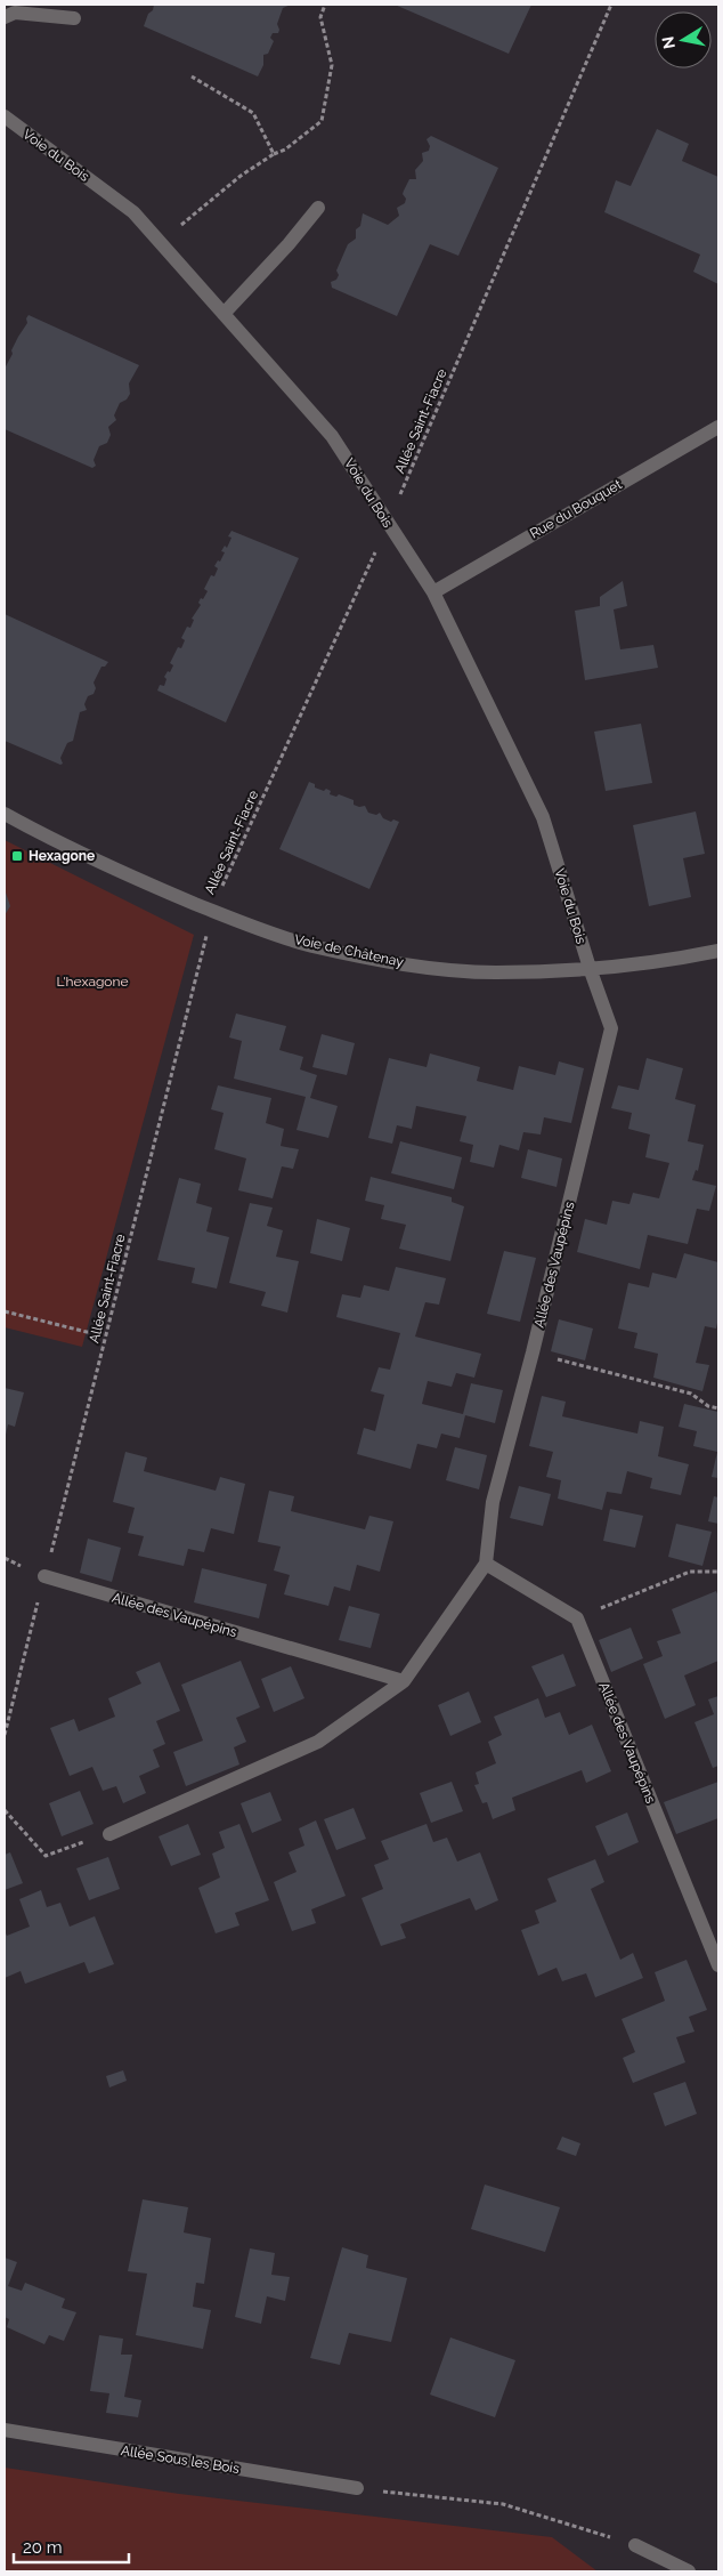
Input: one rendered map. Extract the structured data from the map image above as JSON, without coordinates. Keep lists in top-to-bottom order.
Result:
{
  "streets": {
    "street": [
      "Voie du Bois",
      "Rue du Bouquet",
      "Voie de Châtenay",
      "Allée des Vaupépins",
      "Allée Sous les Bois"
    ],
    "path": ["Allée Saint-Fiacre"]
  },
  "crossings": [
    ["Voie du Bois", "Allée Saint-Fiacre"],
    ["Voie du Bois", "Rue du Bouquet"],
    ["Voie du Bois", "Voie de Châtenay"],
    ["Voie du Bois", "Allée des Vaupépins"],
    ["Allée Saint-Fiacre", "Voie de Châtenay"],
    ["Allée Saint-Fiacre", "Allée des Vaupépins"],
    ["Voie de Châtenay", "Allée des Vaupépins"]
  ],
  "parks": ["L'hexagone"],
  "places": {
    "transit": ["Hexagone"]
  },
  "scale_bar": "20 m",
  "north": "left"
}
